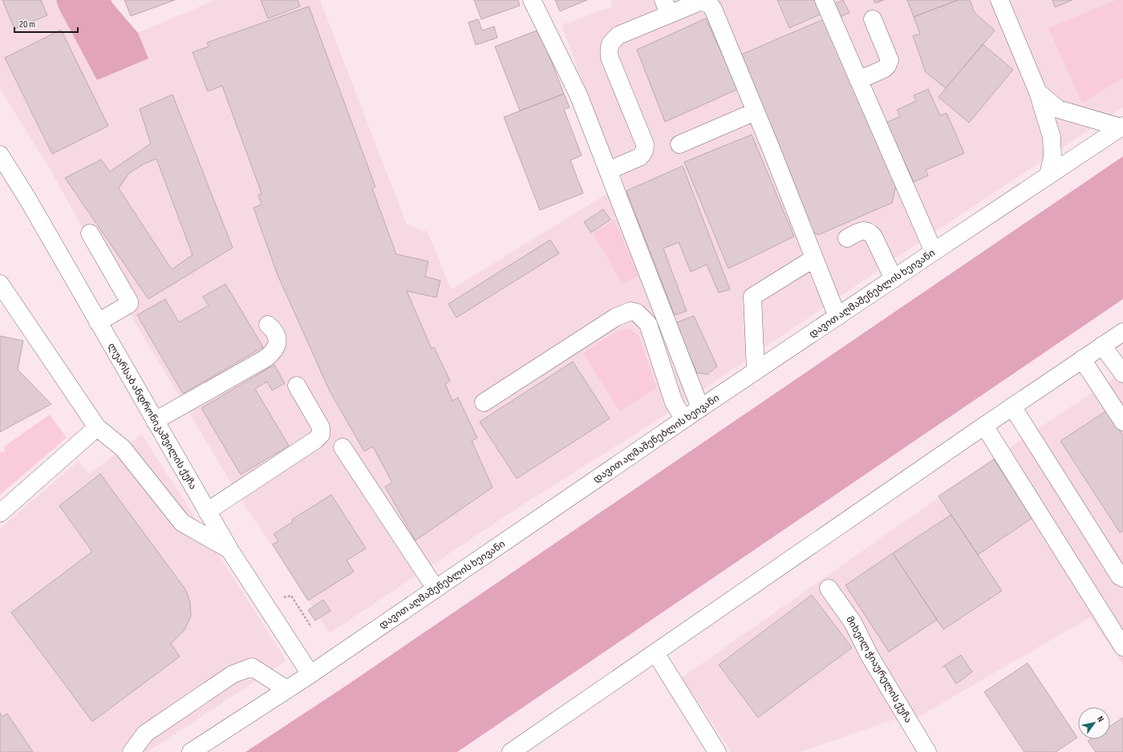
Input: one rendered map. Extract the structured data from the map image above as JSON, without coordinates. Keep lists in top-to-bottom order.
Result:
{
  "streets": {
    "main road": ["დავით აღმაშენებლის ხეივანი", "ლუარსაბ ანდრონიკაშვილის ქუჩა", "მიხეილ ჭიაურელის ქუჩა"]
  },
  "crossings": [
    ["დავით აღმაშენებლის ხეივანი", "ლუარსაბ ანდრონიკაშვილის ქუჩა"]
  ],
  "scale_bar": "20 m",
  "north": "top right"
}
